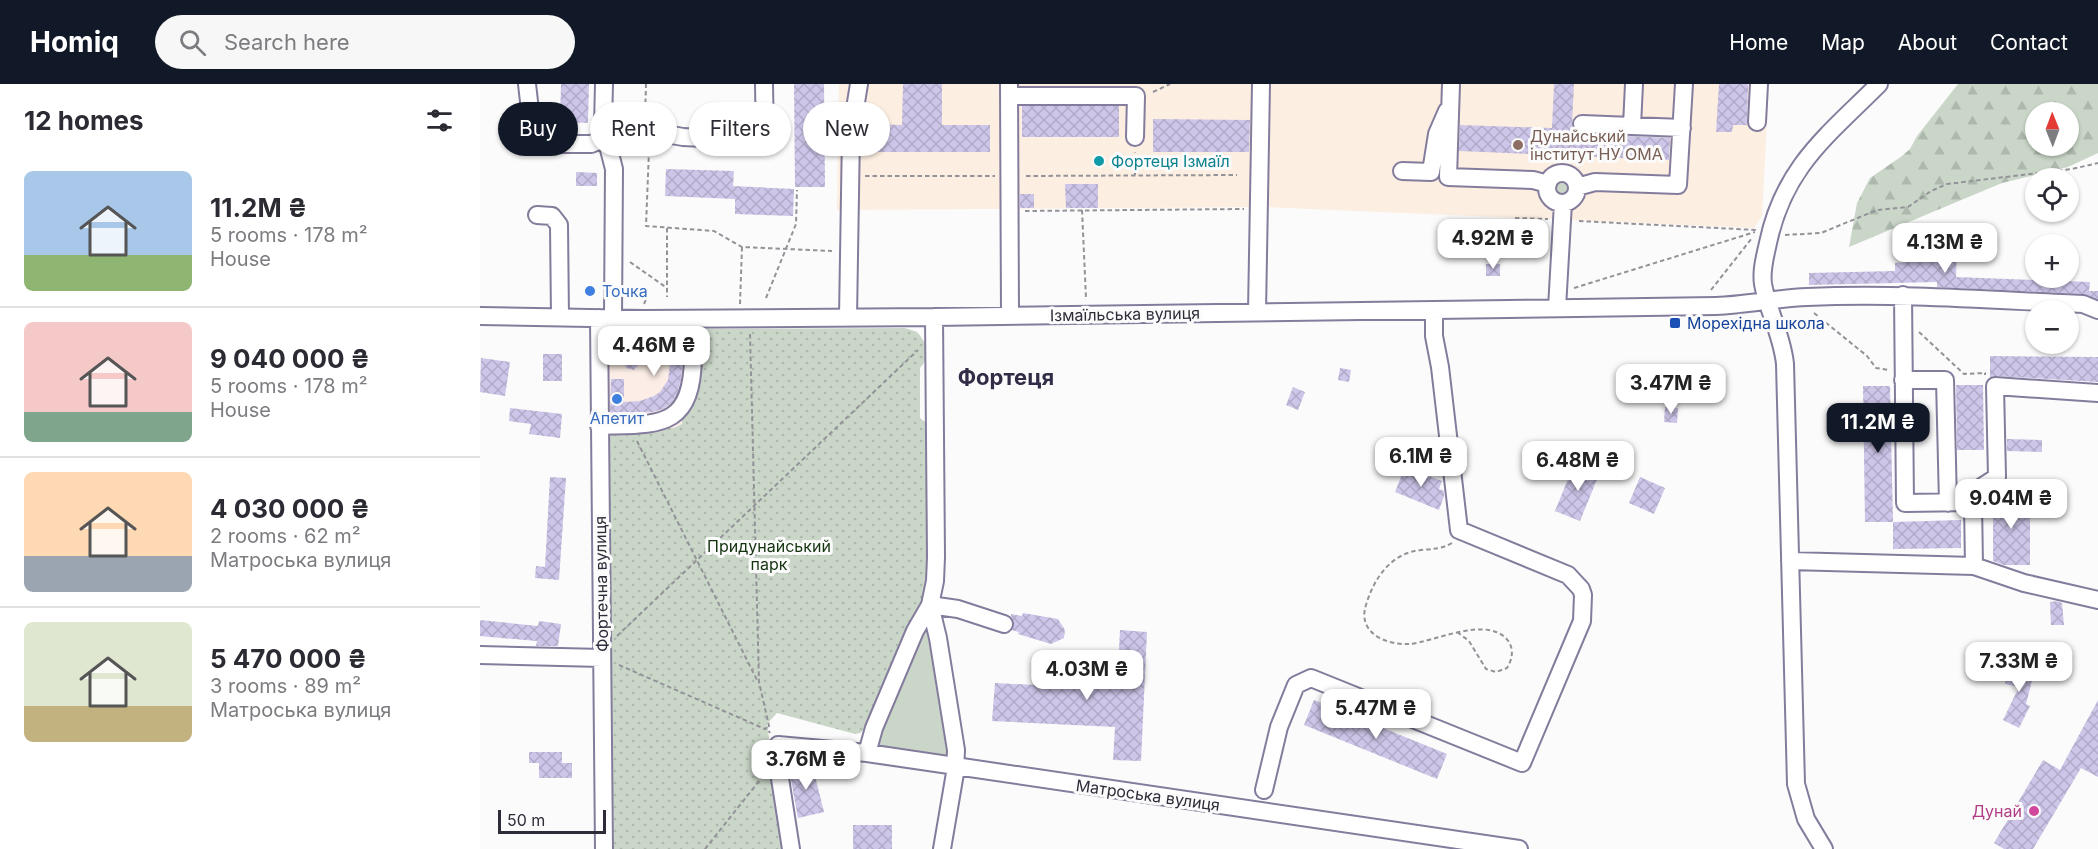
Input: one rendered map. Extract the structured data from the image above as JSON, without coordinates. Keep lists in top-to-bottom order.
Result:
{
  "streets": {
    "street": ["Ізмаїльська вулиця", "Фортечна вулиця", "Матроська вулиця"]
  },
  "crossings": [
    ["Ізмаїльська вулиця", "Фортечна вулиця"]
  ],
  "districts": ["Фортеця"],
  "parks": ["Придунайський парк"],
  "places": {
    "other": [
      "Дунайський інститут НУ ОМА",
      "Фортеця Ізмаїл",
      "Точка",
      "Апетит",
      "Дунай"
    ],
    "transit": ["Морехідна школа"]
  },
  "scale_bar": "50 m",
  "north": "top",
  "page": {
    "header": "Homiq",
    "search": "Search here",
    "nav": [
      "Home",
      "Map",
      "About",
      "Contact"
    ],
    "heading": "12 homes",
    "map_buttons": ["+", "−"],
    "chip": [
      "Buy",
      "Rent",
      "Filters",
      "New"
    ],
    "list": [
      {
        "name": "11.2M ₴",
        "note": "5 rooms · 178 m² · House"
      },
      {
        "name": "9 040 000 ₴",
        "note": "5 rooms · 178 m² · House"
      },
      {
        "name": "4 030 000 ₴",
        "note": "2 rooms · 62 m² · Матроська вулиця"
      },
      {
        "name": "5 470 000 ₴",
        "note": "3 rooms · 89 m² · Матроська вулиця"
      }
    ],
    "price": [
      "4.92M ₴",
      "4.13M ₴",
      "4.46M ₴",
      "3.47M ₴",
      "11.2M ₴",
      "6.1M ₴",
      "6.48M ₴",
      "9.04M ₴",
      "7.33M ₴",
      "4.03M ₴",
      "5.47M ₴",
      "3.76M ₴"
    ],
    "scale": "50 m"
  }
}
